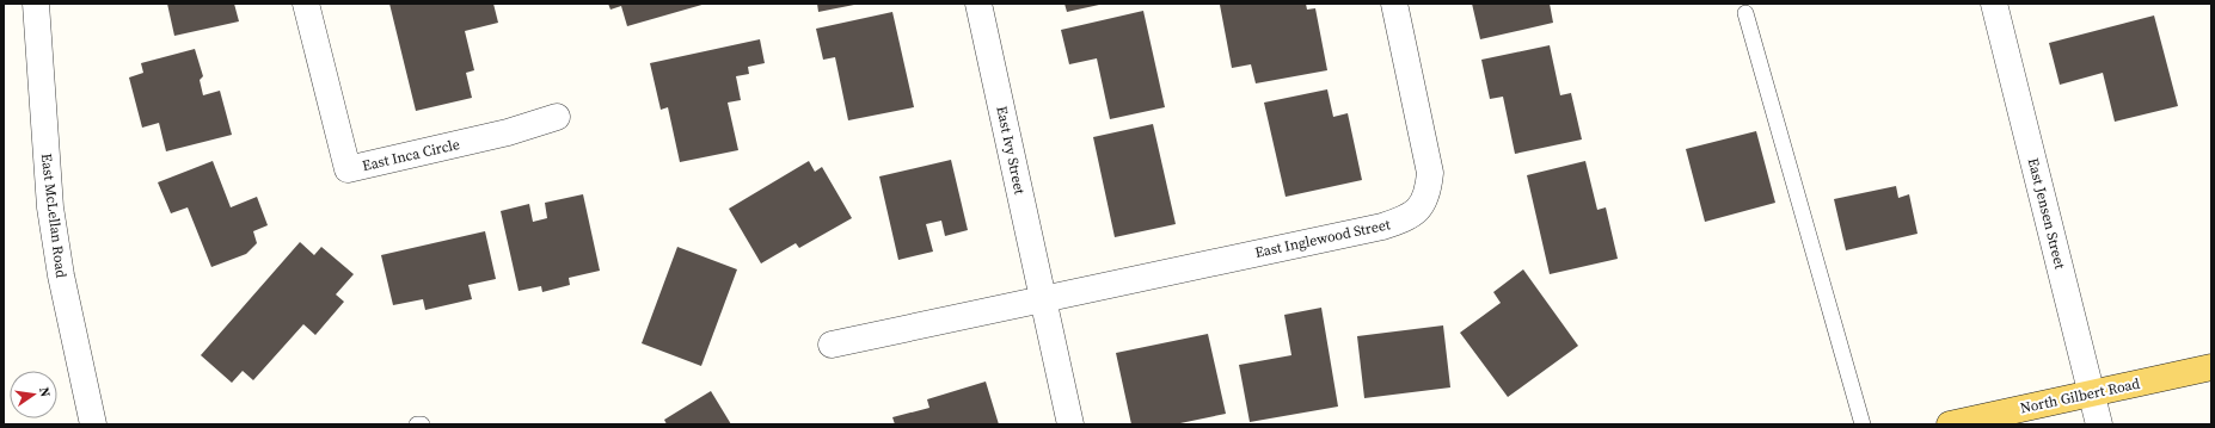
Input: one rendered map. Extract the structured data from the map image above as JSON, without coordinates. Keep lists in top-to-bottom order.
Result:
{
  "streets": {
    "main road": ["North Gilbert Road"],
    "street": [
      "East Ivy Street",
      "East Inca Circle",
      "East Jensen Street",
      "East McLellan Road",
      "East Inglewood Street"
    ]
  },
  "crossings": [
    ["East Ivy Street", "East Inglewood Street"],
    ["East Jensen Street", "North Gilbert Road"]
  ],
  "north": "right"
}
